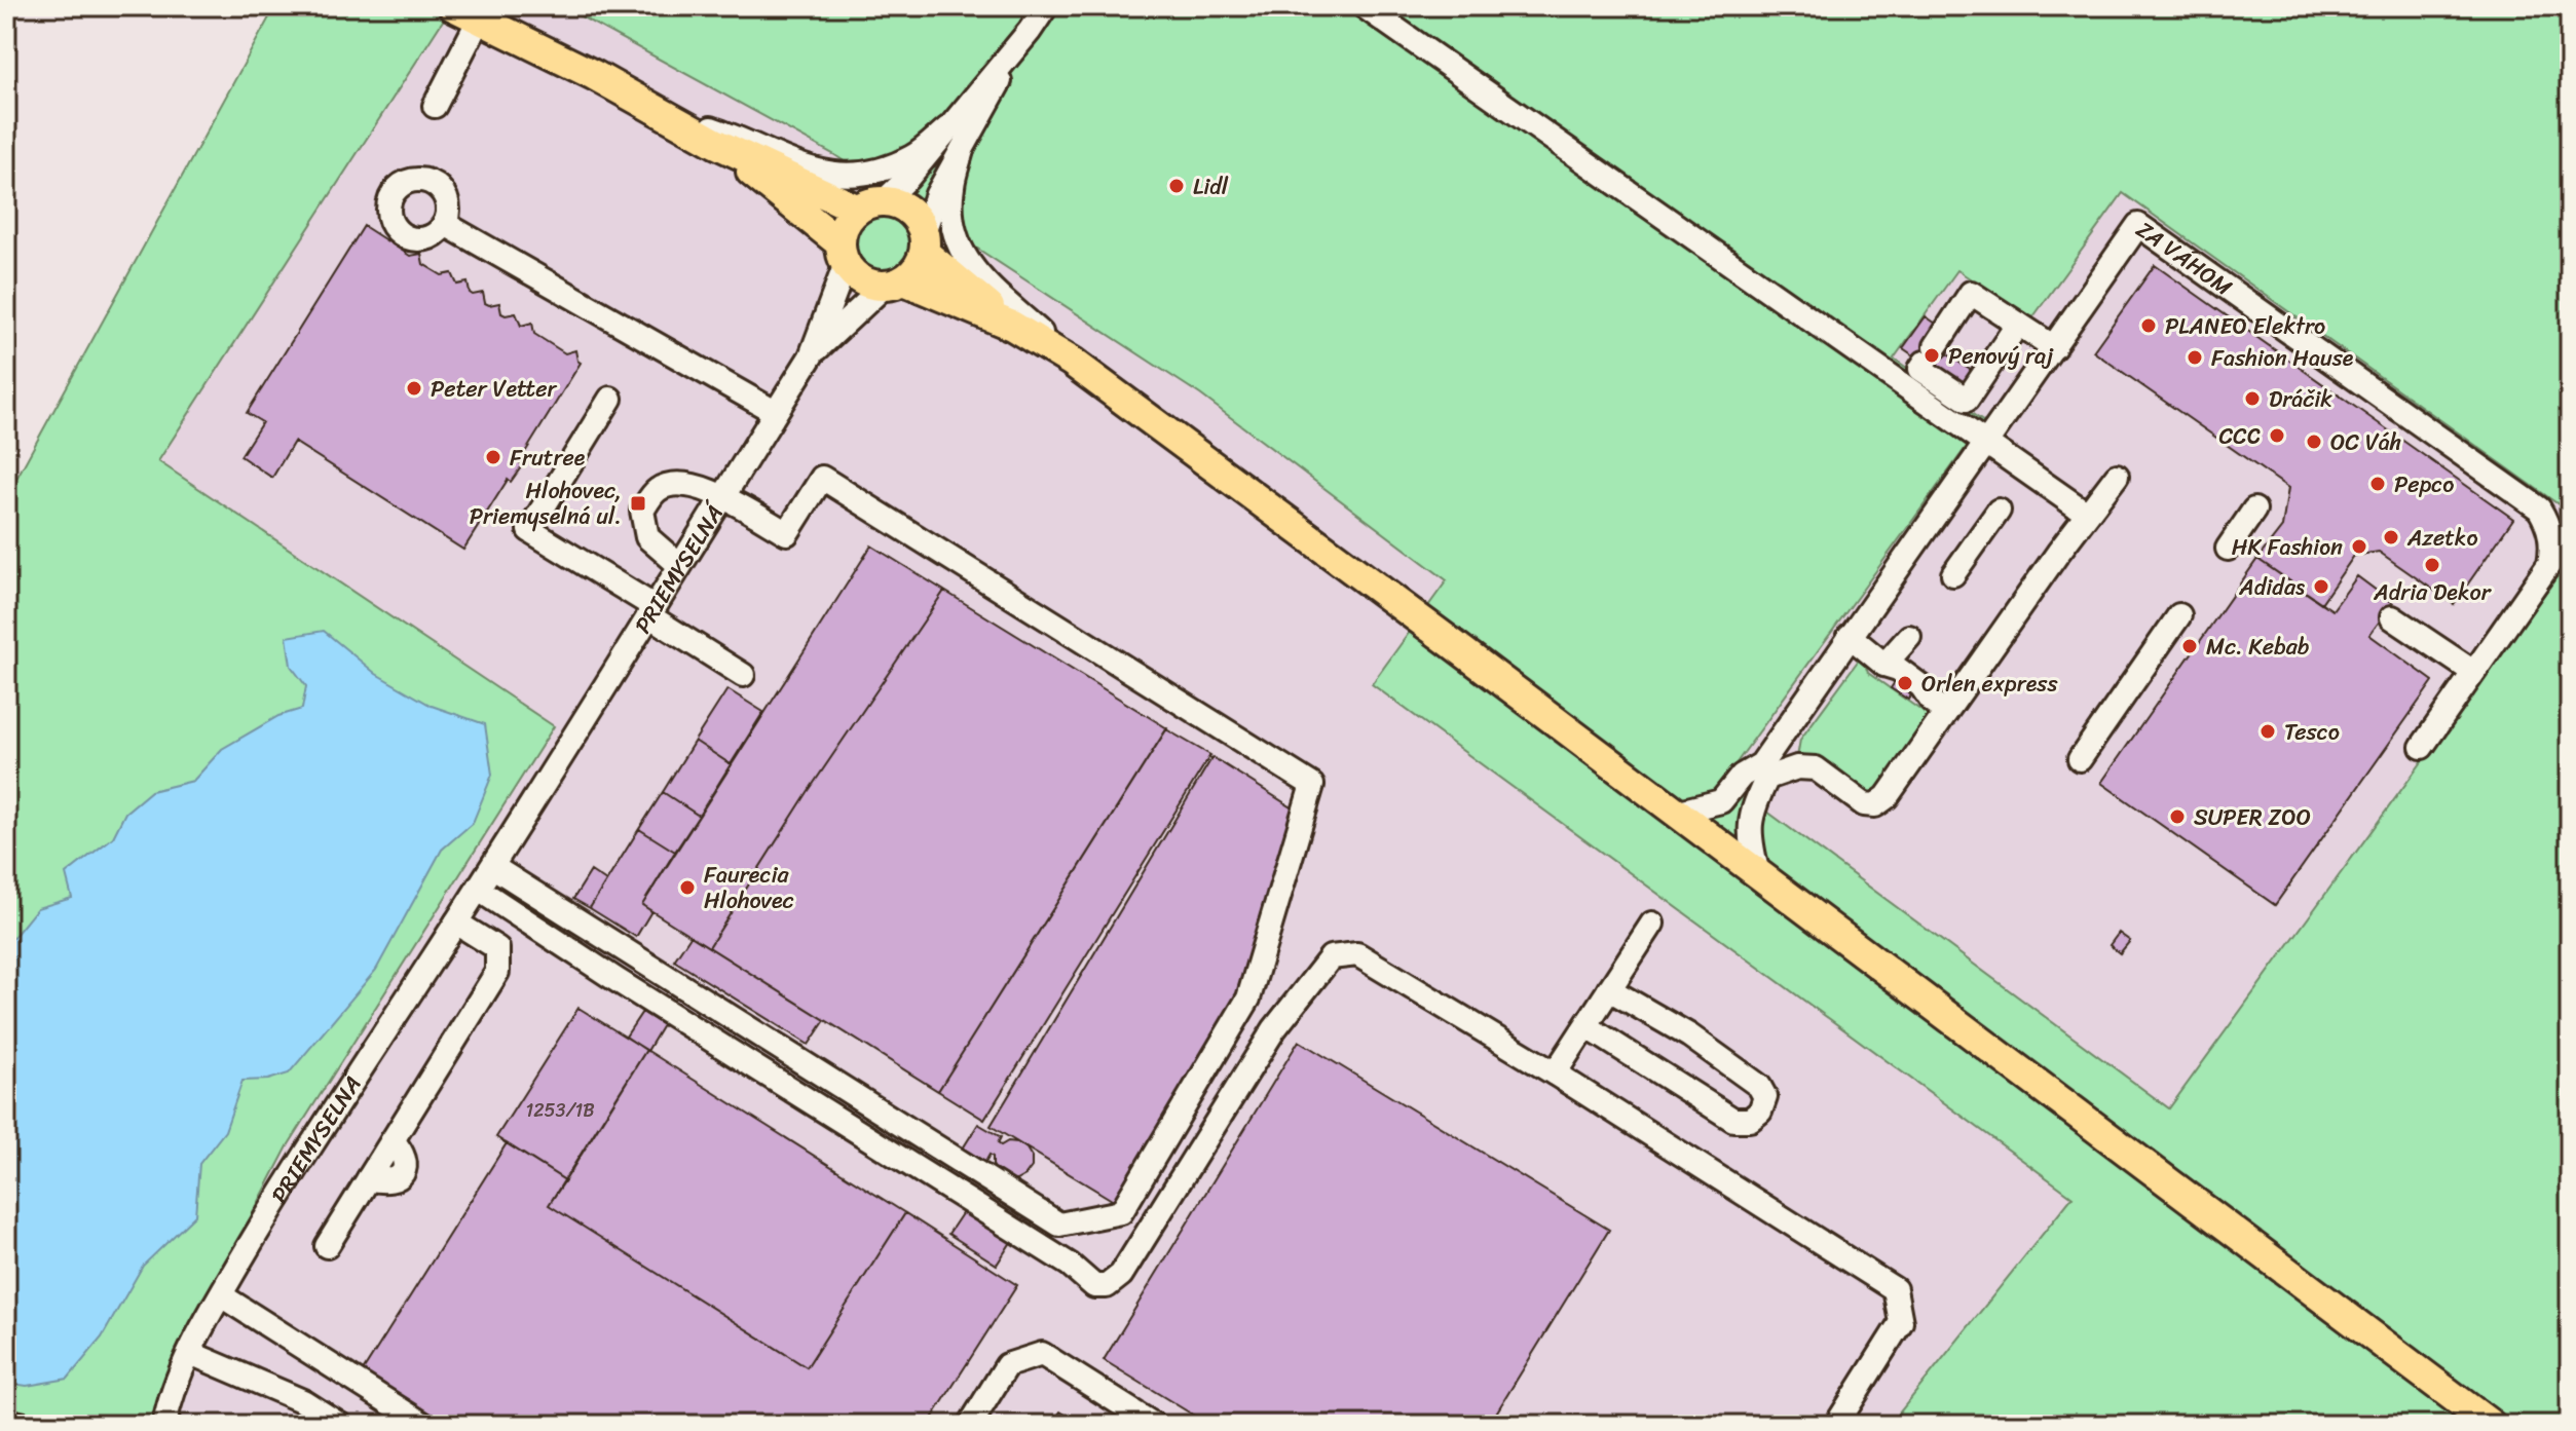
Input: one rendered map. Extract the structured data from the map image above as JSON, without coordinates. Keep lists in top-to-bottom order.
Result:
{
  "streets": {
    "street": ["ZA VÁHOM", "PRIEMYSELNÁ"]
  },
  "places": {
    "other": [
      "Lidl",
      "PLANEO Elektro",
      "Penový raj",
      "Fashion Hause",
      "Peter Vetter",
      "Dráčik",
      "CCC",
      "OC Váh",
      "Frutree",
      "Pepco",
      "Azetko",
      "HK Fashion",
      "Adria Dekor",
      "Adidas",
      "Mc. Kebab",
      "Orlen express",
      "Tesco",
      "SUPER ZOO",
      "Faurecia Hlohovec"
    ],
    "transit": ["Hlohovec, Priemyselná ul."]
  },
  "house_numbers": ["1253/1B"]
}
